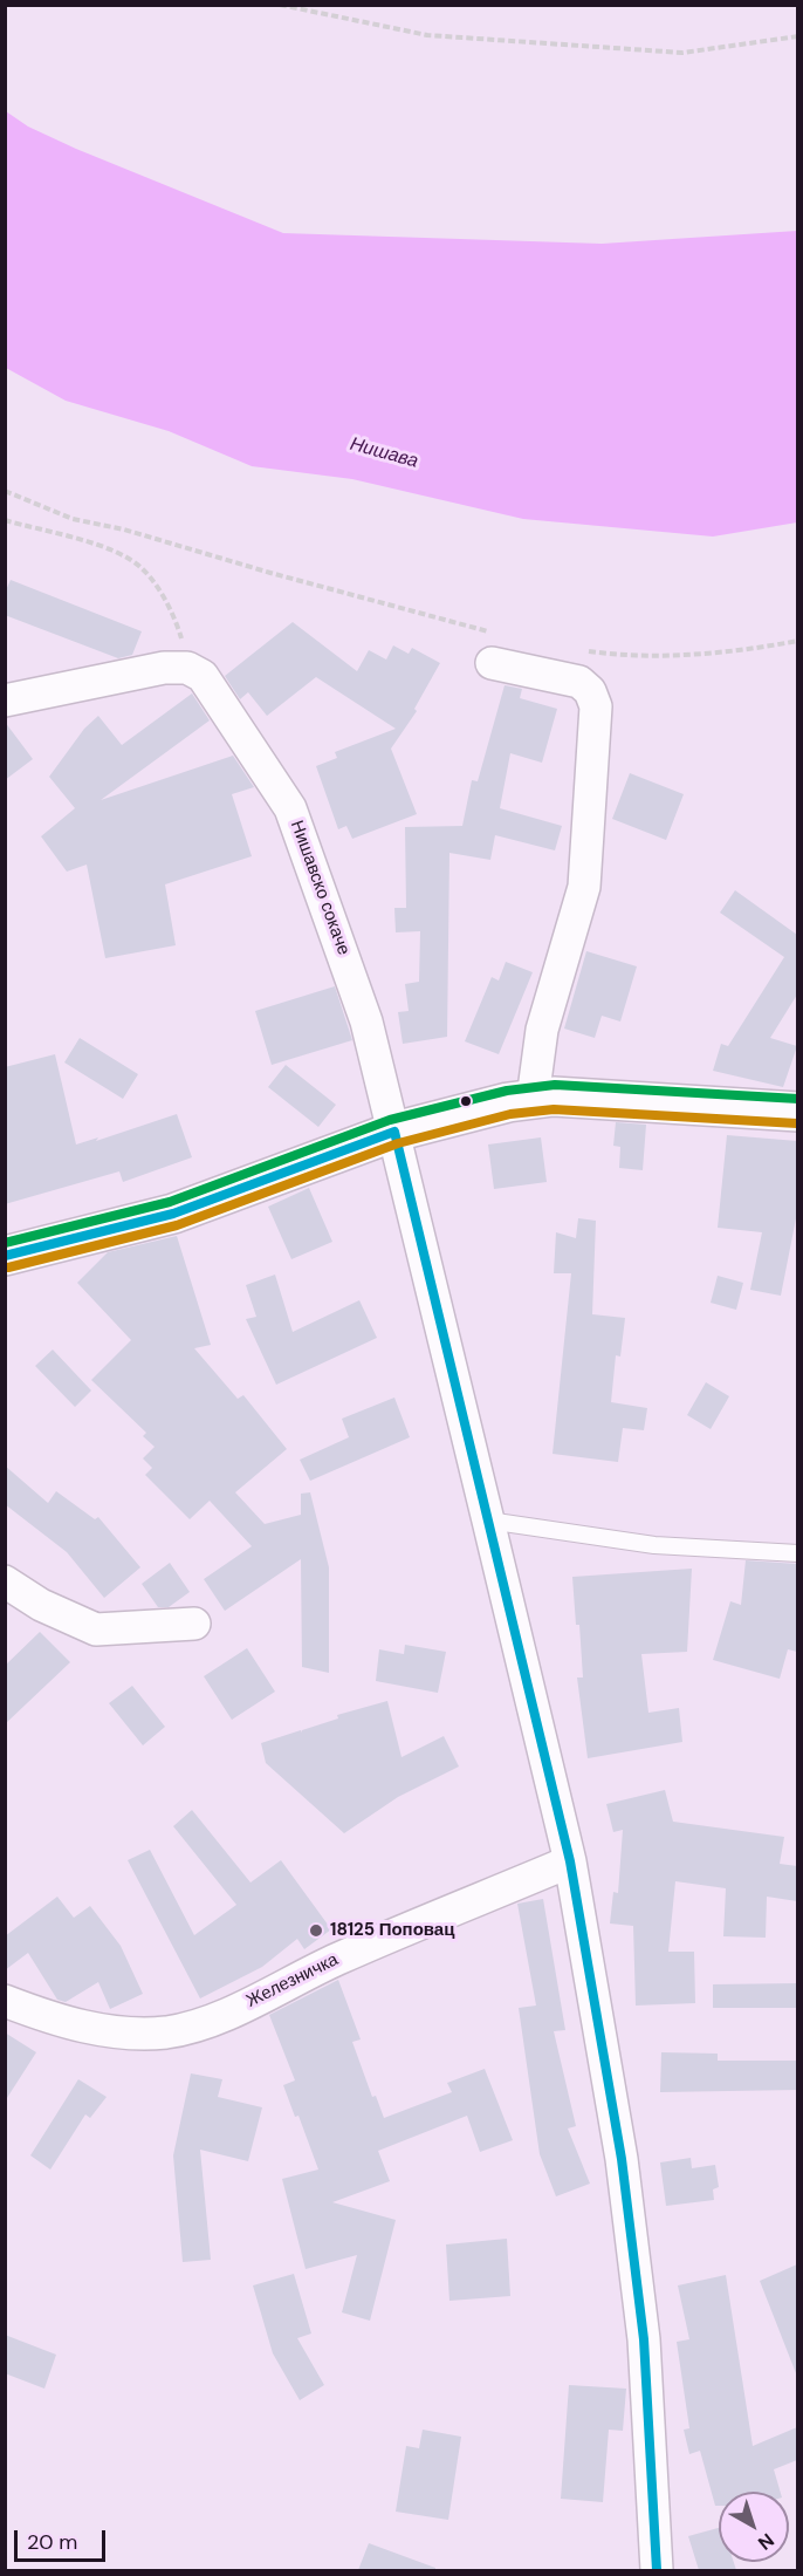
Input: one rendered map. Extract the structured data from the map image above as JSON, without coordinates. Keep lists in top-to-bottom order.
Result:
{
  "streets": {
    "street": ["Нишавско сокаче", "Железничка"]
  },
  "crossings": [
    ["Нишавско сокаче", "Железничка"]
  ],
  "water": ["Нишава"],
  "places": ["18125 Поповац"],
  "scale_bar": "20 m",
  "north": "bottom right"
}
